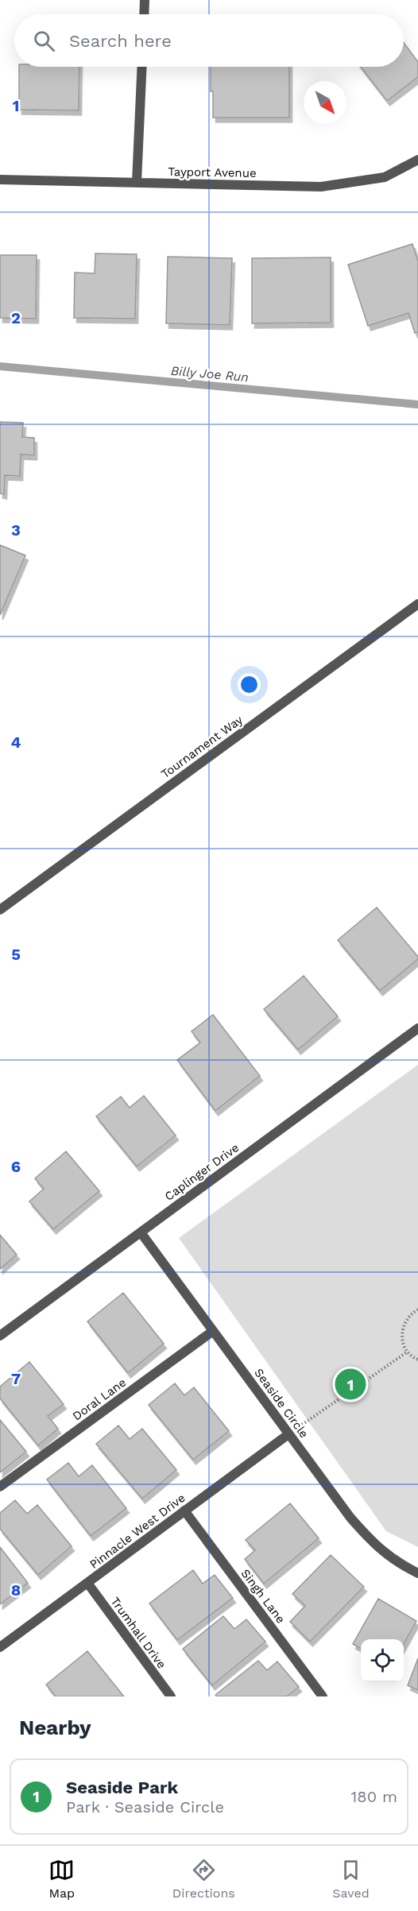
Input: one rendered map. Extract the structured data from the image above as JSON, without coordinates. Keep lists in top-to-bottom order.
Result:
{
  "streets": {
    "street": [
      "Tayport Avenue",
      "Tournament Way",
      "Caplinger Drive",
      "Doral Lane",
      "Seaside Circle",
      "Pinnacle West Drive",
      "Singh Lane",
      "Trumhall Drive"
    ]
  },
  "crossings": [
    ["Caplinger Drive", "Seaside Circle"],
    ["Doral Lane", "Seaside Circle"],
    ["Seaside Circle", "Pinnacle West Drive"],
    ["Pinnacle West Drive", "Singh Lane"],
    ["Pinnacle West Drive", "Trumhall Drive"]
  ],
  "water": ["Billy Joe Run"],
  "north": "bottom right",
  "page": {
    "search": "Search here",
    "pins": "1",
    "heading": "Nearby",
    "list": [
      {
        "mark": "1",
        "name": "Seaside Park",
        "note": "Park · Seaside Circle",
        "value": "180 m"
      }
    ],
    "nav": ["Map", "Directions", "Saved"]
  },
  "grid": {
    "rows": [
      "1",
      "2",
      "3",
      "4",
      "5",
      "6",
      "7",
      "8"
    ]
  }
}
